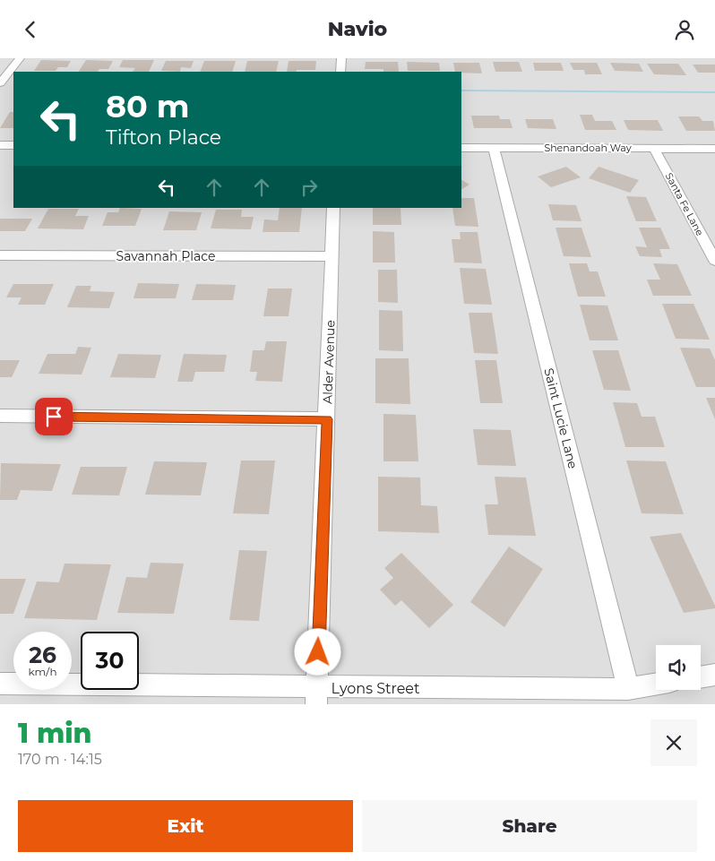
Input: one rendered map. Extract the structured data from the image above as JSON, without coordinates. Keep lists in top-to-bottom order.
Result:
{
  "streets": {
    "street": [
      "Shenandoah Way",
      "Santa Fe Lane",
      "Savannah Place",
      "Alder Avenue",
      "Saint Lucie Lane",
      "Lyons Street"
    ]
  },
  "crossings": [
    ["Shenandoah Way", "Santa Fe Lane"],
    ["Shenandoah Way", "Saint Lucie Lane"],
    ["Savannah Place", "Alder Avenue"],
    ["Alder Avenue", "Lyons Street"],
    ["Saint Lucie Lane", "Lyons Street"]
  ],
  "page": {
    "header": "Navio",
    "turn": ["80 m", "Tifton Place"],
    "speed": "26 km/h",
    "limit": "30",
    "heading": ["1 min", "170 m · 14:15"],
    "buttons": ["Exit", "Share"]
  }
}
